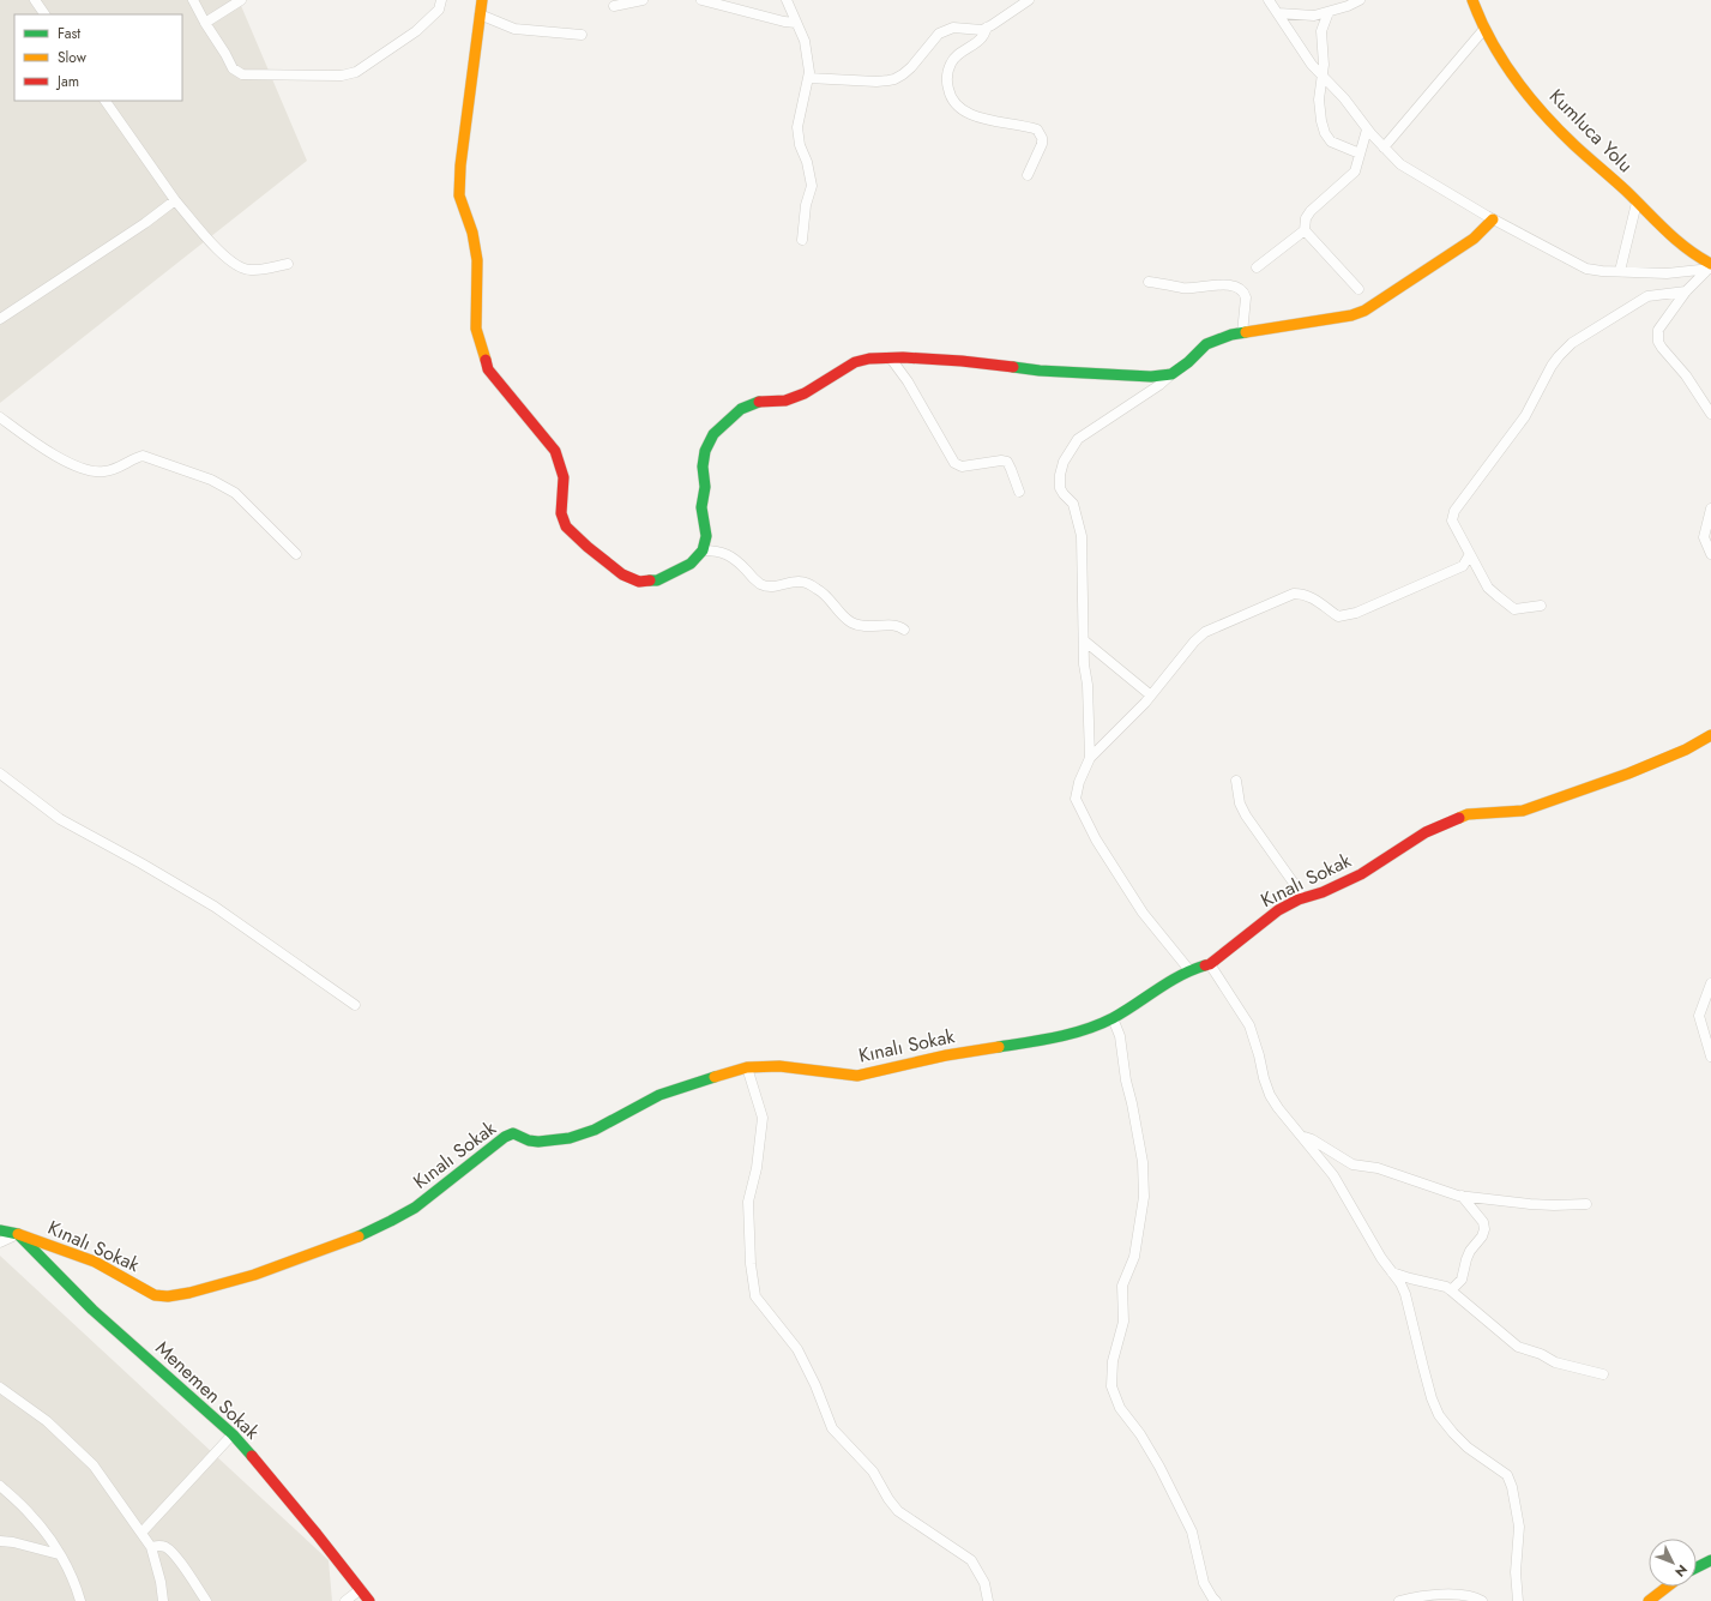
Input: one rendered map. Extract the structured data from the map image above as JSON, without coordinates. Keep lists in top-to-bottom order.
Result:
{
  "streets": {
    "street": ["Kumluca Yolu", "Kınalı Sokak", "Menemen Sokak"]
  },
  "crossings": [
    ["Kınalı Sokak", "Menemen Sokak"]
  ],
  "legend": ["Fast", "Slow", "Jam"],
  "north": "bottom right"
}
